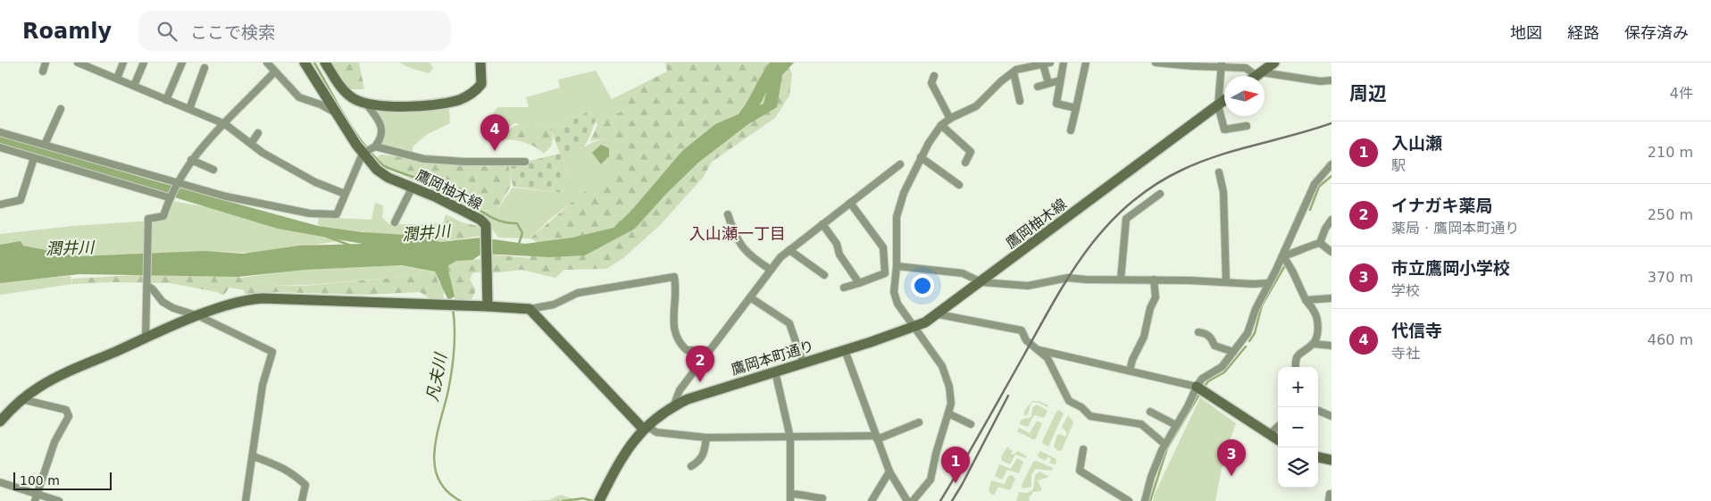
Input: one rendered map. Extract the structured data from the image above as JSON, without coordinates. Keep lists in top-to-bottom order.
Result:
{
  "streets": {
    "main road": ["鷹岡柚木線", "鷹岡本町通り"]
  },
  "crossings": [
    ["鷹岡柚木線", "鷹岡本町通り"]
  ],
  "districts": ["入山瀬一丁目"],
  "water": ["潤井川", "凡夫川"],
  "scale_bar": "100 m",
  "north": "right",
  "page": {
    "header": "Roamly",
    "search": "ここで検索",
    "nav": ["地図", "経路", "保存済み"],
    "heading": ["周辺", "4件"],
    "pins": [
      "4",
      "2",
      "3",
      "1"
    ],
    "list": [
      {
        "mark": "1",
        "name": "入山瀬",
        "note": "駅",
        "value": "210 m"
      },
      {
        "mark": "2",
        "name": "イナガキ薬局",
        "note": "薬局 · 鷹岡本町通り",
        "value": "250 m"
      },
      {
        "mark": "3",
        "name": "市立鷹岡小学校",
        "note": "学校",
        "value": "370 m"
      },
      {
        "mark": "4",
        "name": "代信寺",
        "note": "寺社",
        "value": "460 m"
      }
    ],
    "map_buttons": ["+", "−"],
    "scale": "100 m"
  }
}
